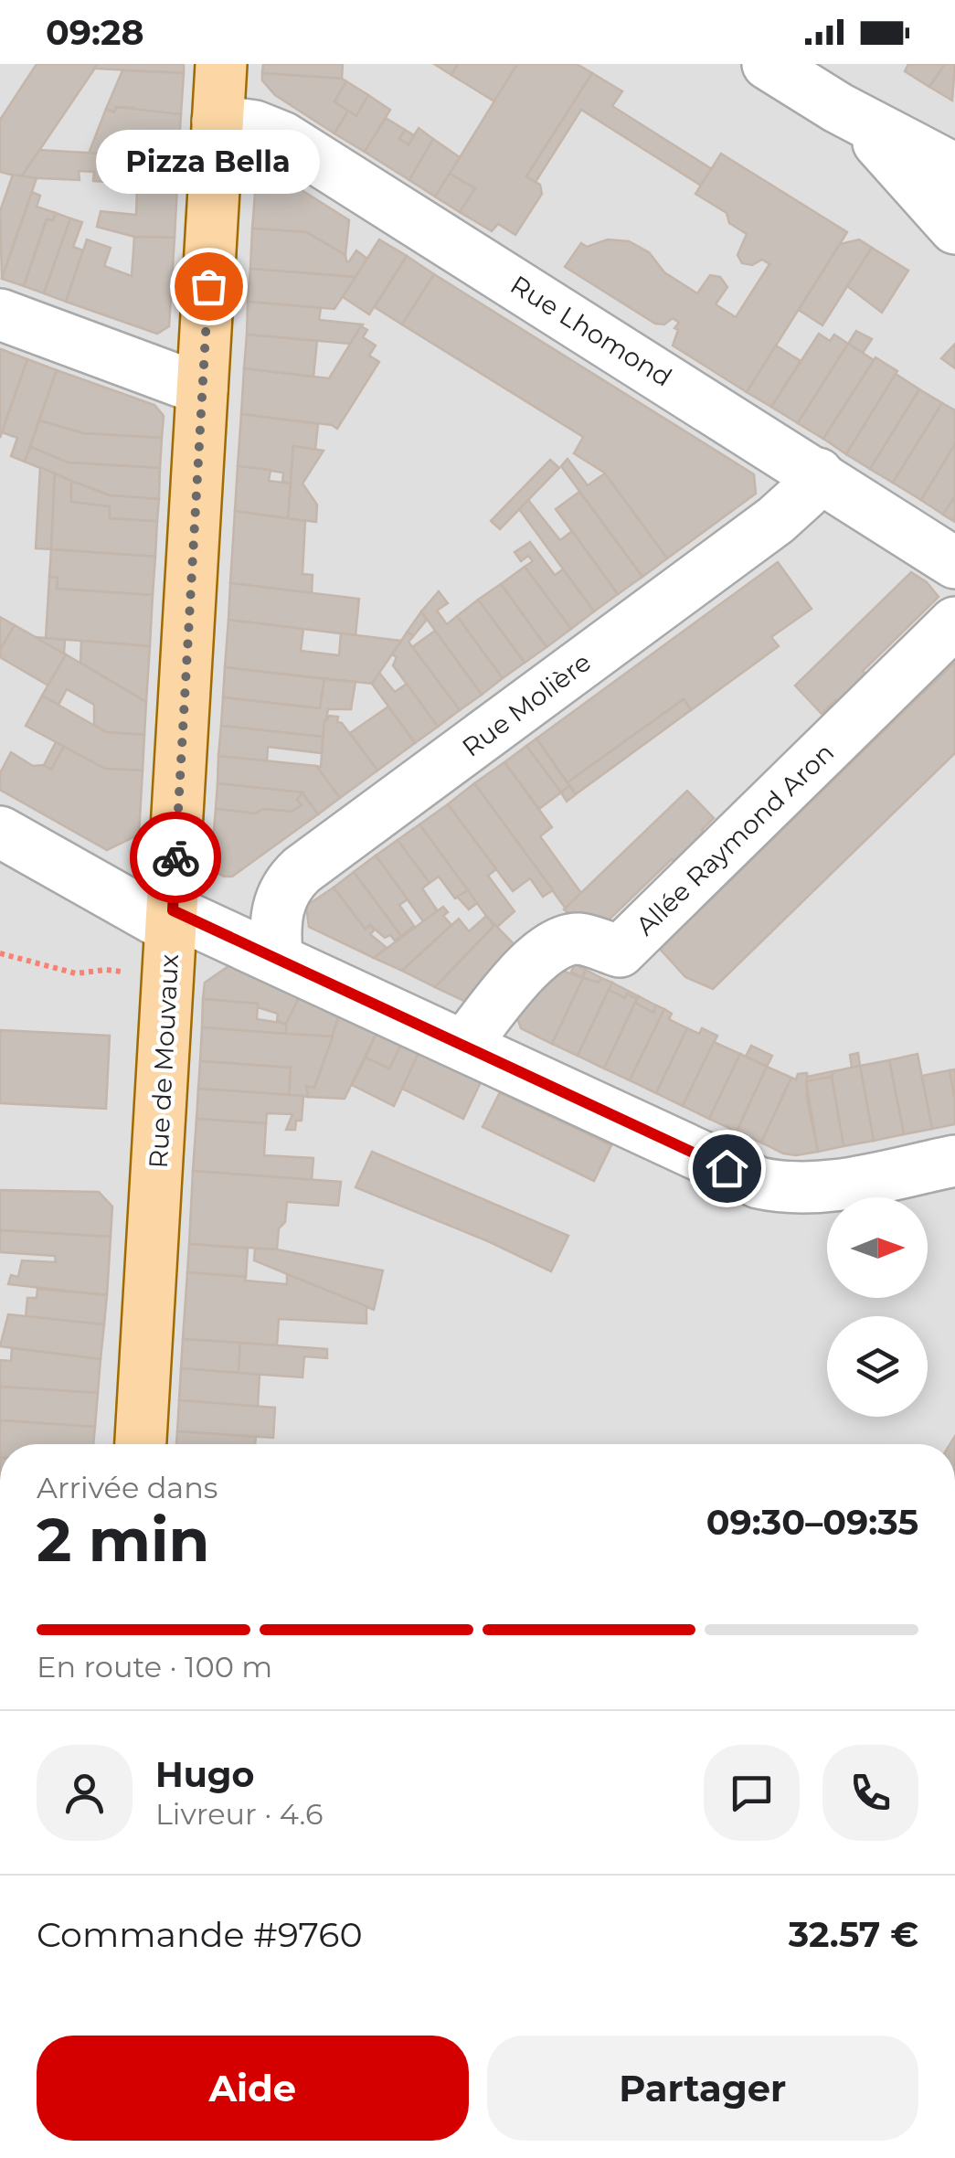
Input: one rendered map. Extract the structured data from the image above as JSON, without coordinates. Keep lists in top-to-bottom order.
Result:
{
  "streets": {
    "main road": ["Rue de Mouvaux"],
    "street": ["Rue Lhomond", "Rue Molière", "Allée Raymond Aron"]
  },
  "crossings": [
    ["Rue Lhomond", "Rue Molière"],
    ["Rue Lhomond", "Rue de Mouvaux"]
  ],
  "places": ["Pizza Bella"],
  "north": "right",
  "page": {
    "status": "09:28",
    "bubble": "Pizza Bella",
    "heading": ["2 min", "Arrivée dans", "09:30–09:35"],
    "panel": [
      "Hugo",
      "Livreur · 4.6",
      "Commande #9760",
      "32.57 €"
    ],
    "bar": "En route · 100 m",
    "buttons": ["Aide", "Partager"]
  }
}
